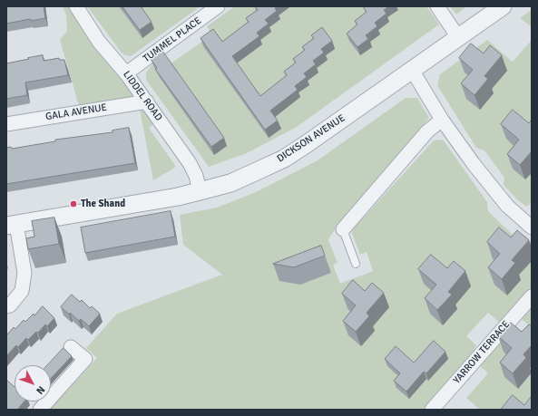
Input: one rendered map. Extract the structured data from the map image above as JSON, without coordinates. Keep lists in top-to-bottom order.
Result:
{
  "streets": {
    "street": [
      "TUMMEL PLACE",
      "LIDDEL ROAD",
      "GALA AVENUE",
      "DICKSON AVENUE",
      "YARROW TERRACE"
    ]
  },
  "crossings": [
    ["TUMMEL PLACE", "LIDDEL ROAD"],
    ["LIDDEL ROAD", "GALA AVENUE"],
    ["LIDDEL ROAD", "DICKSON AVENUE"]
  ],
  "places": ["The Shand"],
  "north": "bottom right"
}
